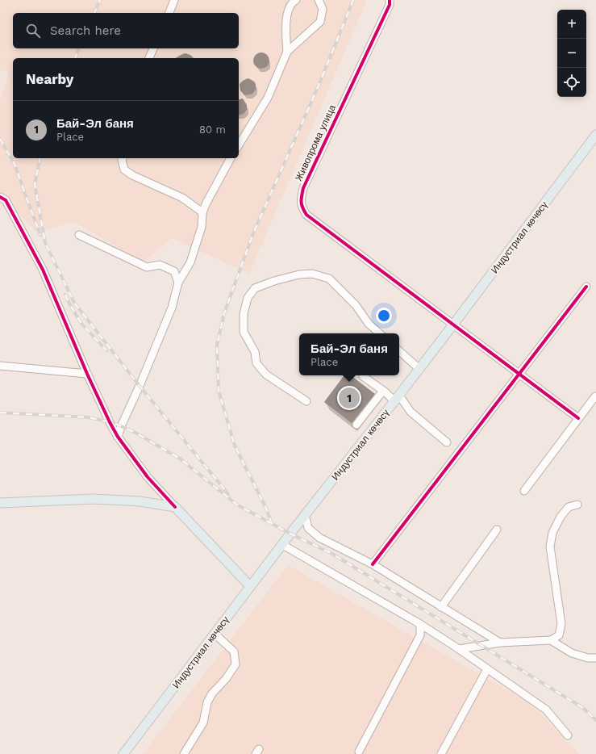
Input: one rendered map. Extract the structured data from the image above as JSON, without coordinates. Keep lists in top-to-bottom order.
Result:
{
  "streets": {
    "main road": ["Индустриал көчөсү"],
    "street": ["Живопрома улица"]
  },
  "crossings": [
    ["Живопрома улица", "Индустриал көчөсү"]
  ],
  "page": {
    "map_buttons": ["+", "−"],
    "search": "Search here",
    "heading": "Nearby",
    "list": [
      {
        "mark": "1",
        "name": "Бай-Эл баня",
        "note": "Place",
        "value": "80 m"
      }
    ],
    "popup": ["Бай-Эл баня", "Place"],
    "pins": "1"
  }
}
